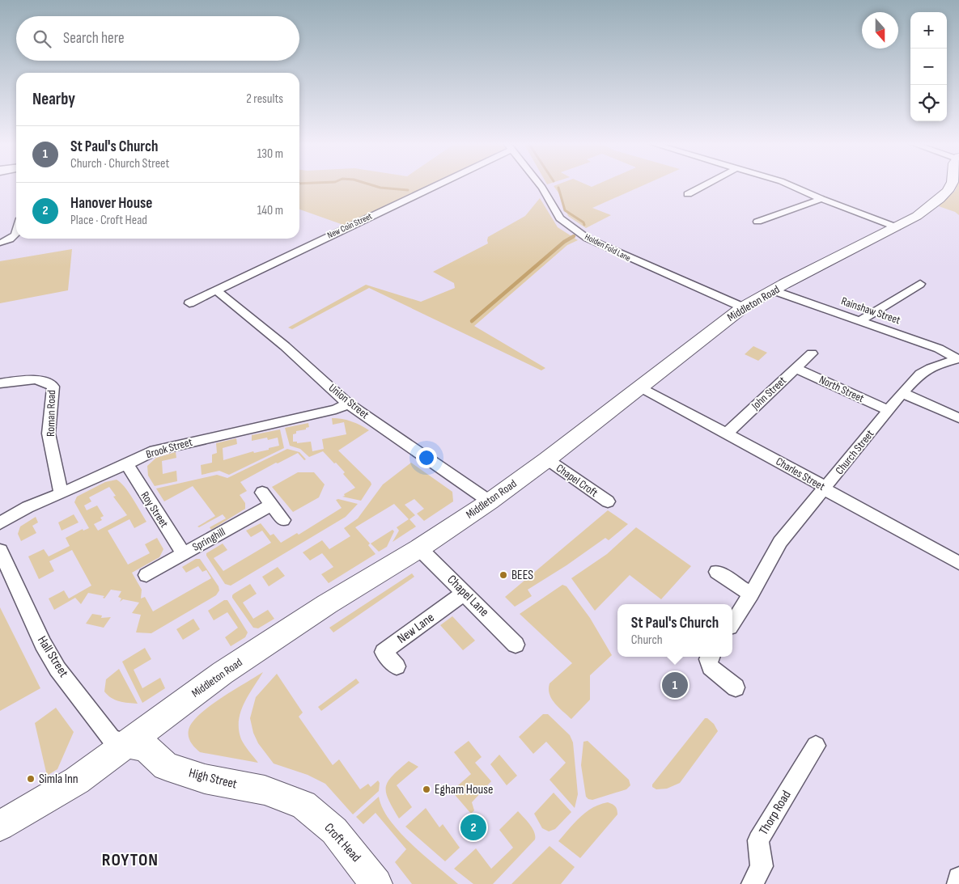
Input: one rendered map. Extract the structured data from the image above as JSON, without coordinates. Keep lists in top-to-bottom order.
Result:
{
  "streets": {
    "main road": ["Middleton Road", "High Street", "Croft Head"],
    "street": [
      "New Coin Street",
      "Holden Fold Lane",
      "Rainshaw Street",
      "North Street",
      "John Street",
      "Union Street",
      "Roman Road",
      "Brook Street",
      "Church Street",
      "Charles Street",
      "Chapel Croft",
      "Roy Street",
      "Springhill",
      "Chapel Lane",
      "New Lane",
      "Hall Street",
      "Thorp Road"
    ]
  },
  "crossings": [
    ["New Coin Street", "Union Street"],
    ["Holden Fold Lane", "Middleton Road"],
    ["Middleton Road", "Rainshaw Street"],
    ["Middleton Road", "Union Street"],
    ["Middleton Road", "Charles Street"],
    ["Middleton Road", "Chapel Croft"],
    ["Middleton Road", "Chapel Lane"],
    ["Middleton Road", "Hall Street"],
    ["Middleton Road", "High Street"],
    ["Rainshaw Street", "Church Street"],
    ["North Street", "John Street"],
    ["North Street", "Church Street"],
    ["John Street", "Charles Street"],
    ["Union Street", "Brook Street"],
    ["Roman Road", "Brook Street"],
    ["Brook Street", "Roy Street"],
    ["Church Street", "Charles Street"],
    ["Roy Street", "Springhill"],
    ["Chapel Lane", "New Lane"],
    ["Hall Street", "High Street"],
    ["High Street", "Croft Head"]
  ],
  "districts": ["ROYTON"],
  "places": ["BEES", "Simla Inn", "Egham House"],
  "north": "bottom",
  "page": {
    "map_buttons": ["+", "−"],
    "search": "Search here",
    "heading": ["Nearby", "2 results"],
    "list": [
      {
        "mark": "1",
        "name": "St Paul's Church",
        "note": "Church · Church Street",
        "value": "130 m"
      },
      {
        "mark": "2",
        "name": "Hanover House",
        "note": "Place · Croft Head",
        "value": "140 m"
      }
    ],
    "popup": ["St Paul's Church", "Church"],
    "pins": ["1", "2"]
  }
}
